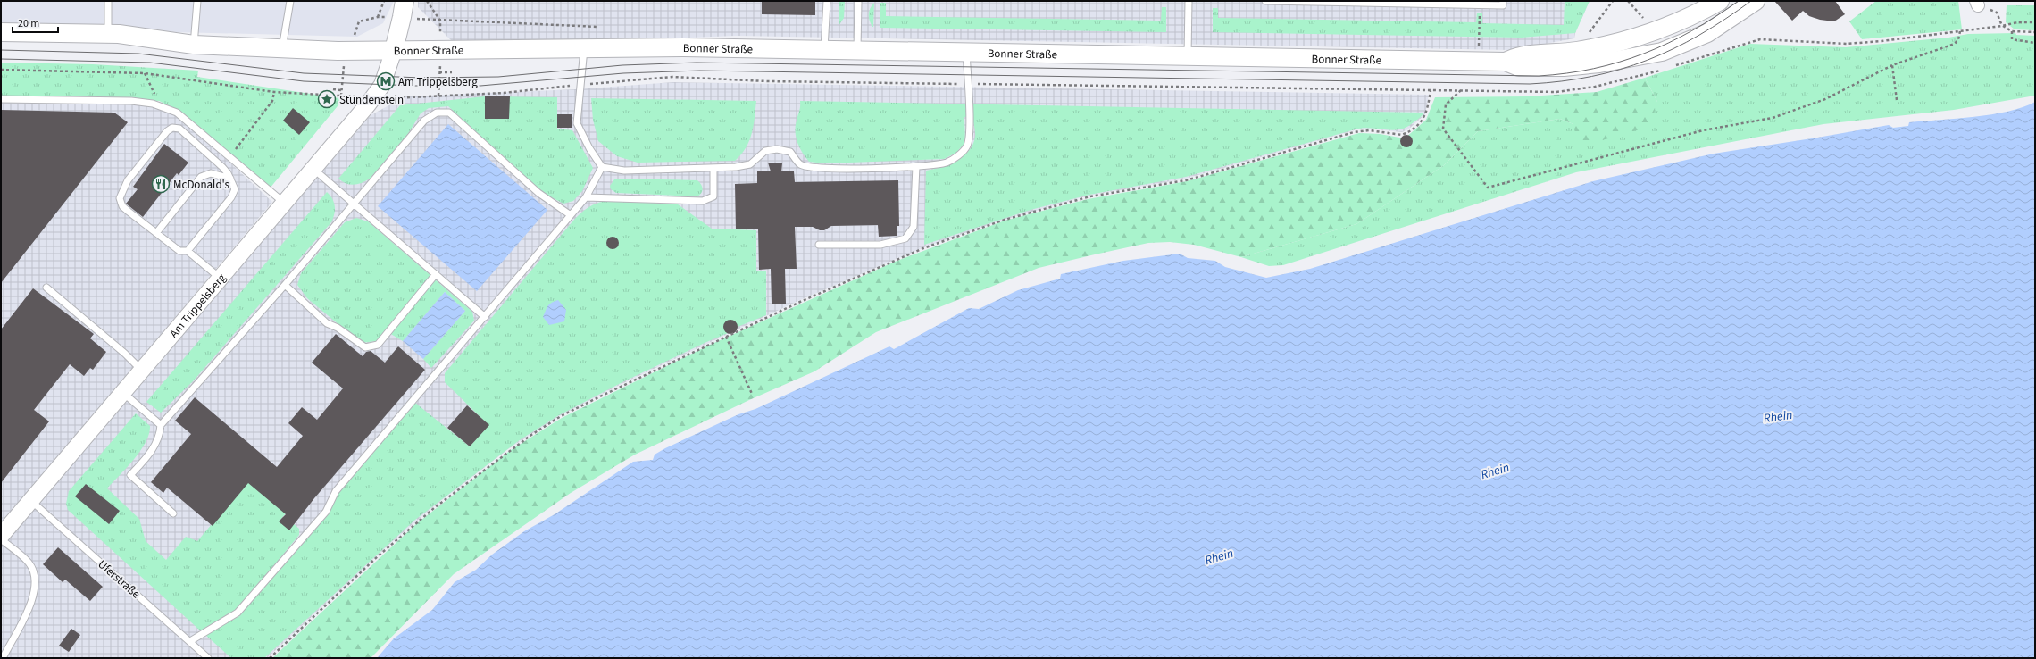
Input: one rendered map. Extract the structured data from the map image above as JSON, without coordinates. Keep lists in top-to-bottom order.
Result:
{
  "streets": {
    "main road": ["Bonner Straße"],
    "street": ["Am Trippelsberg"],
    "lane": ["Uferstraße"]
  },
  "crossings": [
    ["Bonner Straße", "Am Trippelsberg"],
    ["Am Trippelsberg", "Uferstraße"]
  ],
  "water": ["Rhein"],
  "places": {
    "metro station": ["Am Trippelsberg"],
    "place": ["Stundenstein"],
    "restaurant": ["McDonald's"]
  },
  "scale_bar": "20 m"
}
